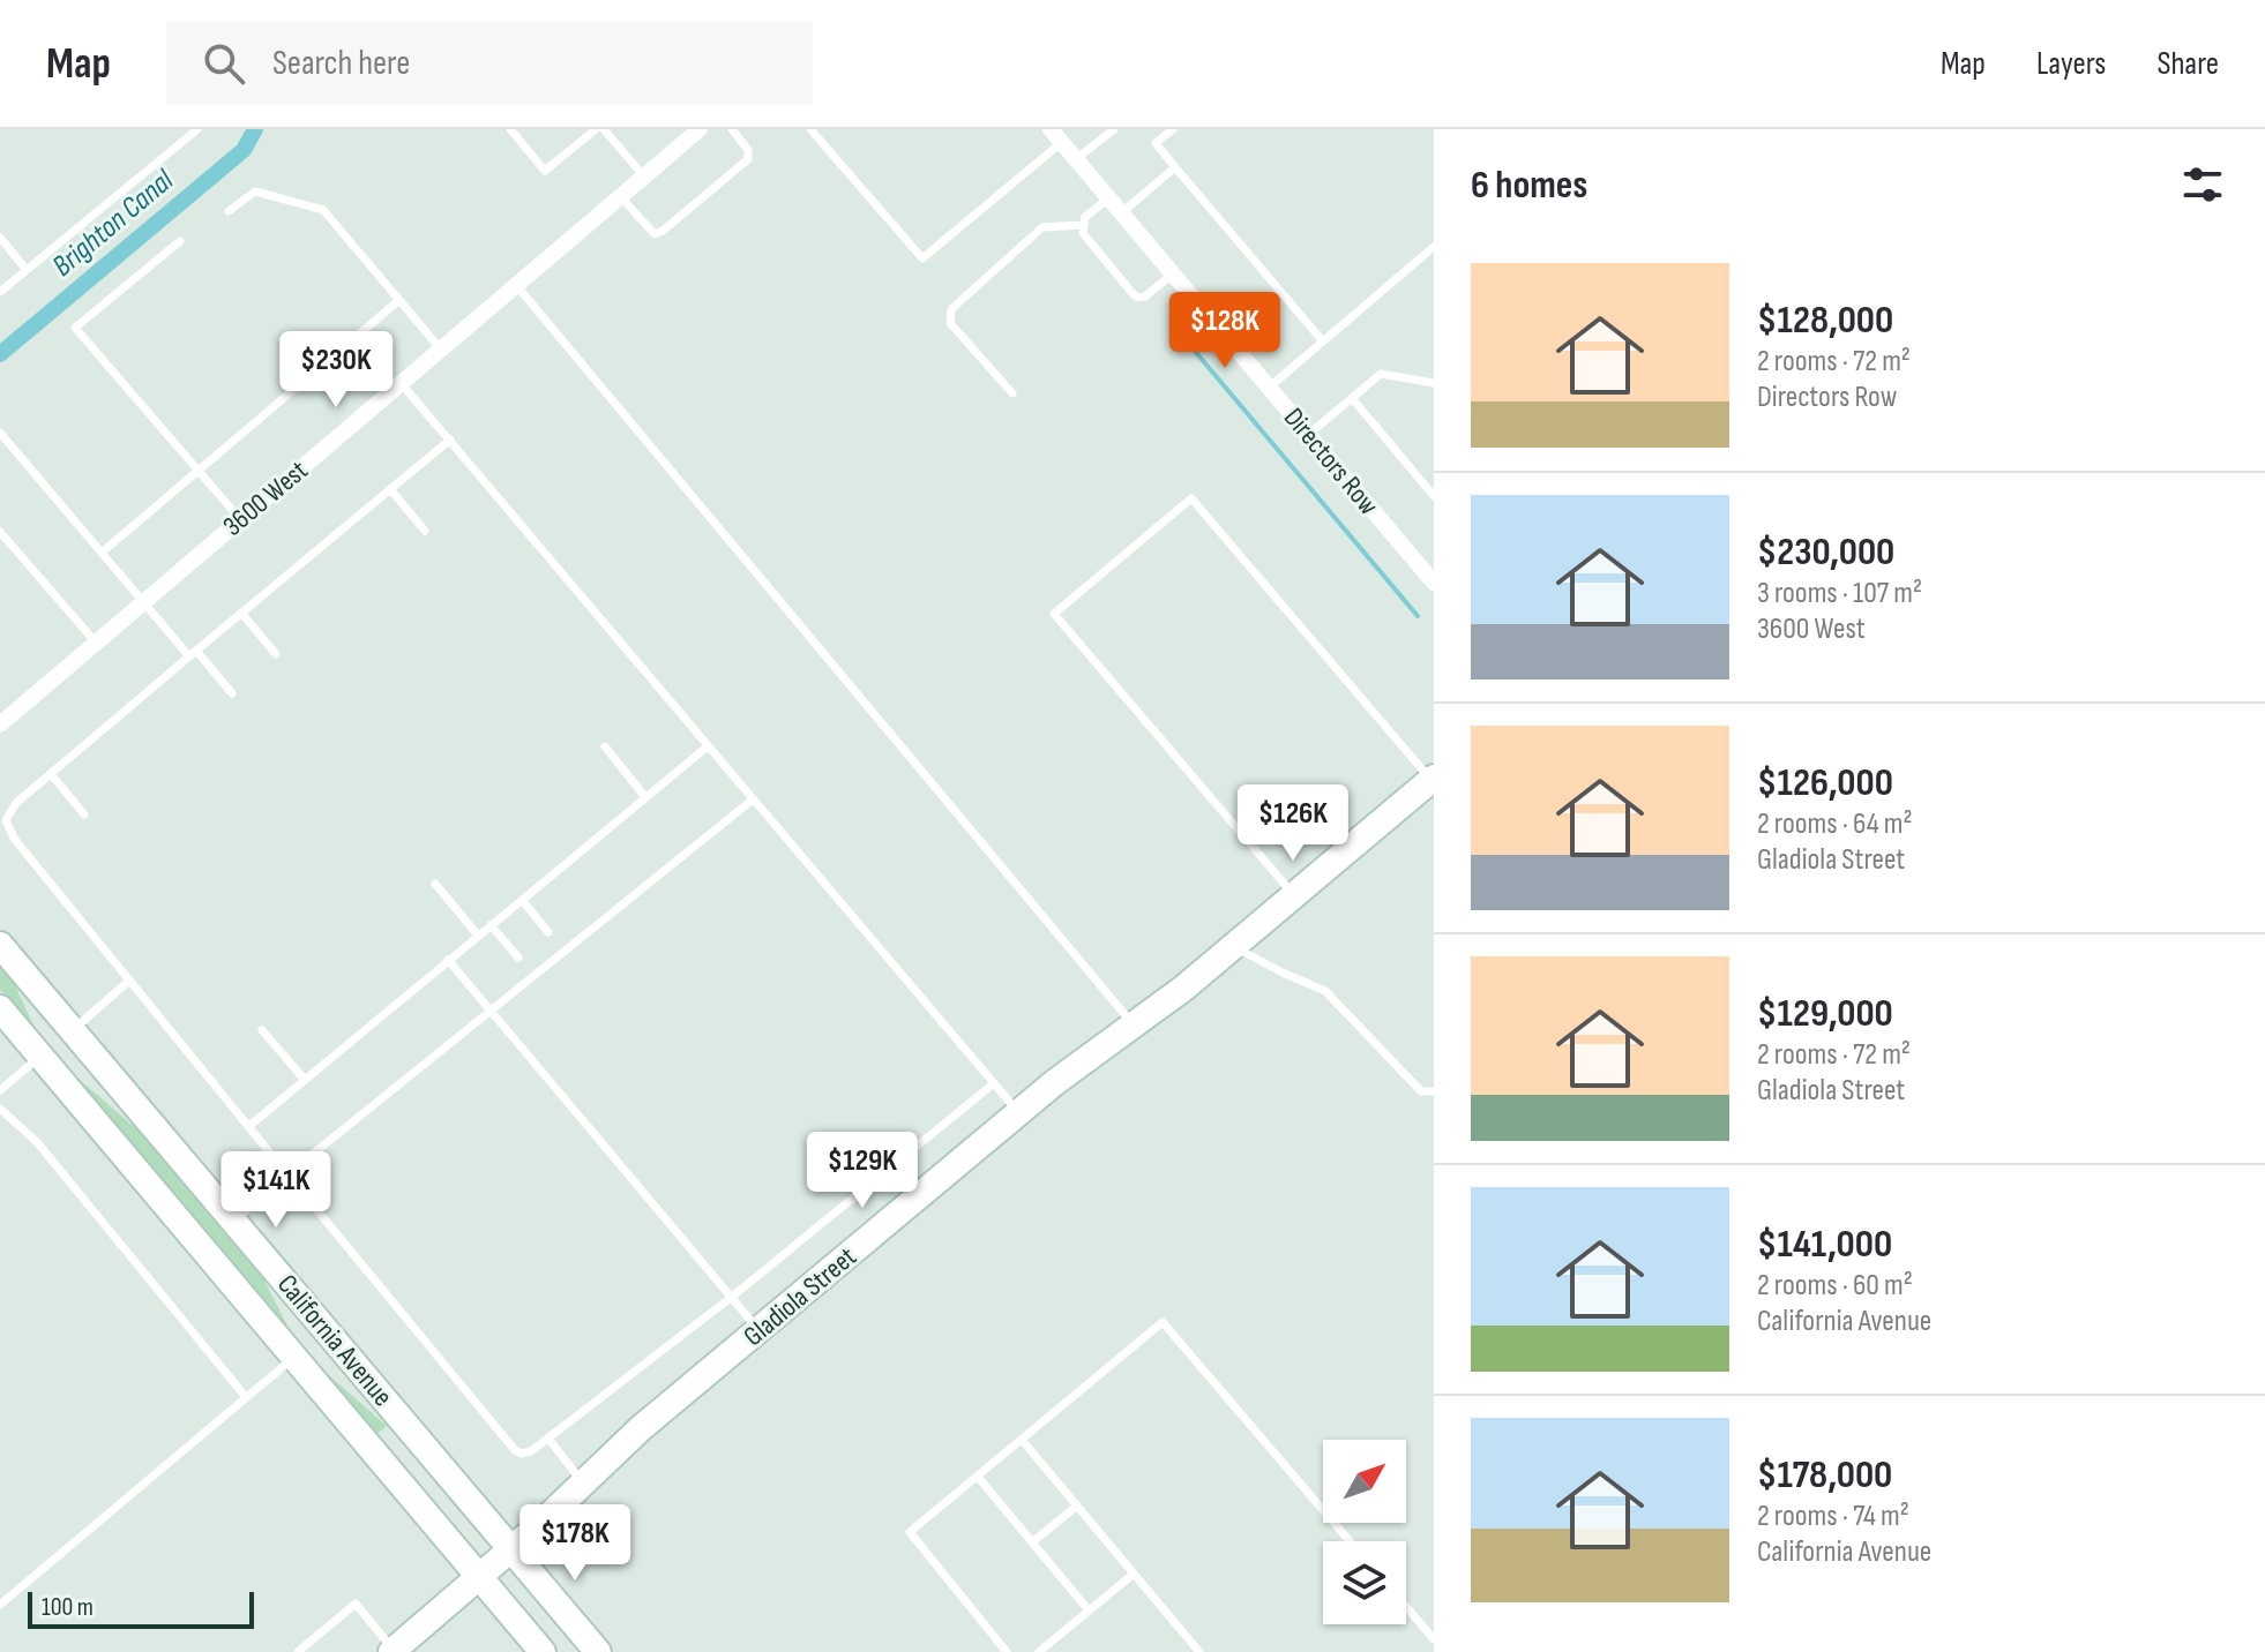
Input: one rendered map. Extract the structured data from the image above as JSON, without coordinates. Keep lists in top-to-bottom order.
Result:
{
  "streets": {
    "main road": ["Gladiola Street", "California Avenue"],
    "street": ["Directors Row", "3600 West"]
  },
  "crossings": [
    ["Gladiola Street", "California Avenue"]
  ],
  "water": ["Brighton Canal"],
  "scale_bar": "100 m",
  "north": "top right",
  "page": {
    "header": "Map",
    "search": "Search here",
    "nav": ["Map", "Layers", "Share"],
    "heading": "6 homes",
    "list": [
      {
        "name": "$128,000",
        "note": "2 rooms · 72 m² · Directors Row"
      },
      {
        "name": "$230,000",
        "note": "3 rooms · 107 m² · 3600 West"
      },
      {
        "name": "$126,000",
        "note": "2 rooms · 64 m² · Gladiola Street"
      },
      {
        "name": "$129,000",
        "note": "2 rooms · 72 m² · Gladiola Street"
      },
      {
        "name": "$141,000",
        "note": "2 rooms · 60 m² · California Avenue"
      },
      {
        "name": "$178,000",
        "note": "2 rooms · 74 m² · California Avenue"
      }
    ],
    "price": [
      "$128K",
      "$230K",
      "$126K",
      "$129K",
      "$141K",
      "$178K"
    ],
    "scale": "100 m"
  }
}
